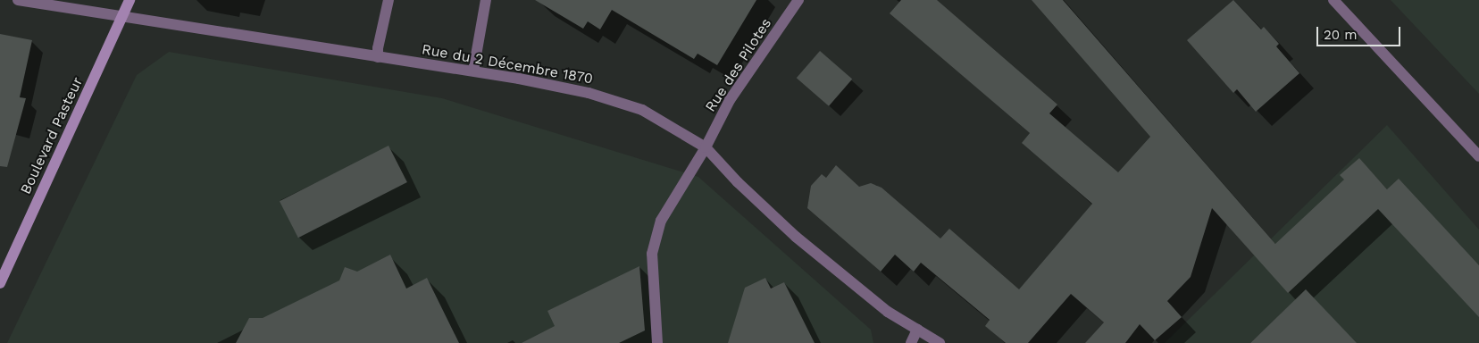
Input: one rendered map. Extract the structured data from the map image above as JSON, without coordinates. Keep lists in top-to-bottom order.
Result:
{
  "streets": {
    "main road": ["Boulevard Pasteur"],
    "street": ["Rue du 2 Décembre 1870", "Rue des Pilotes"]
  },
  "crossings": [
    ["Rue du 2 Décembre 1870", "Rue des Pilotes"],
    ["Rue du 2 Décembre 1870", "Boulevard Pasteur"]
  ],
  "scale_bar": "20 m"
}
